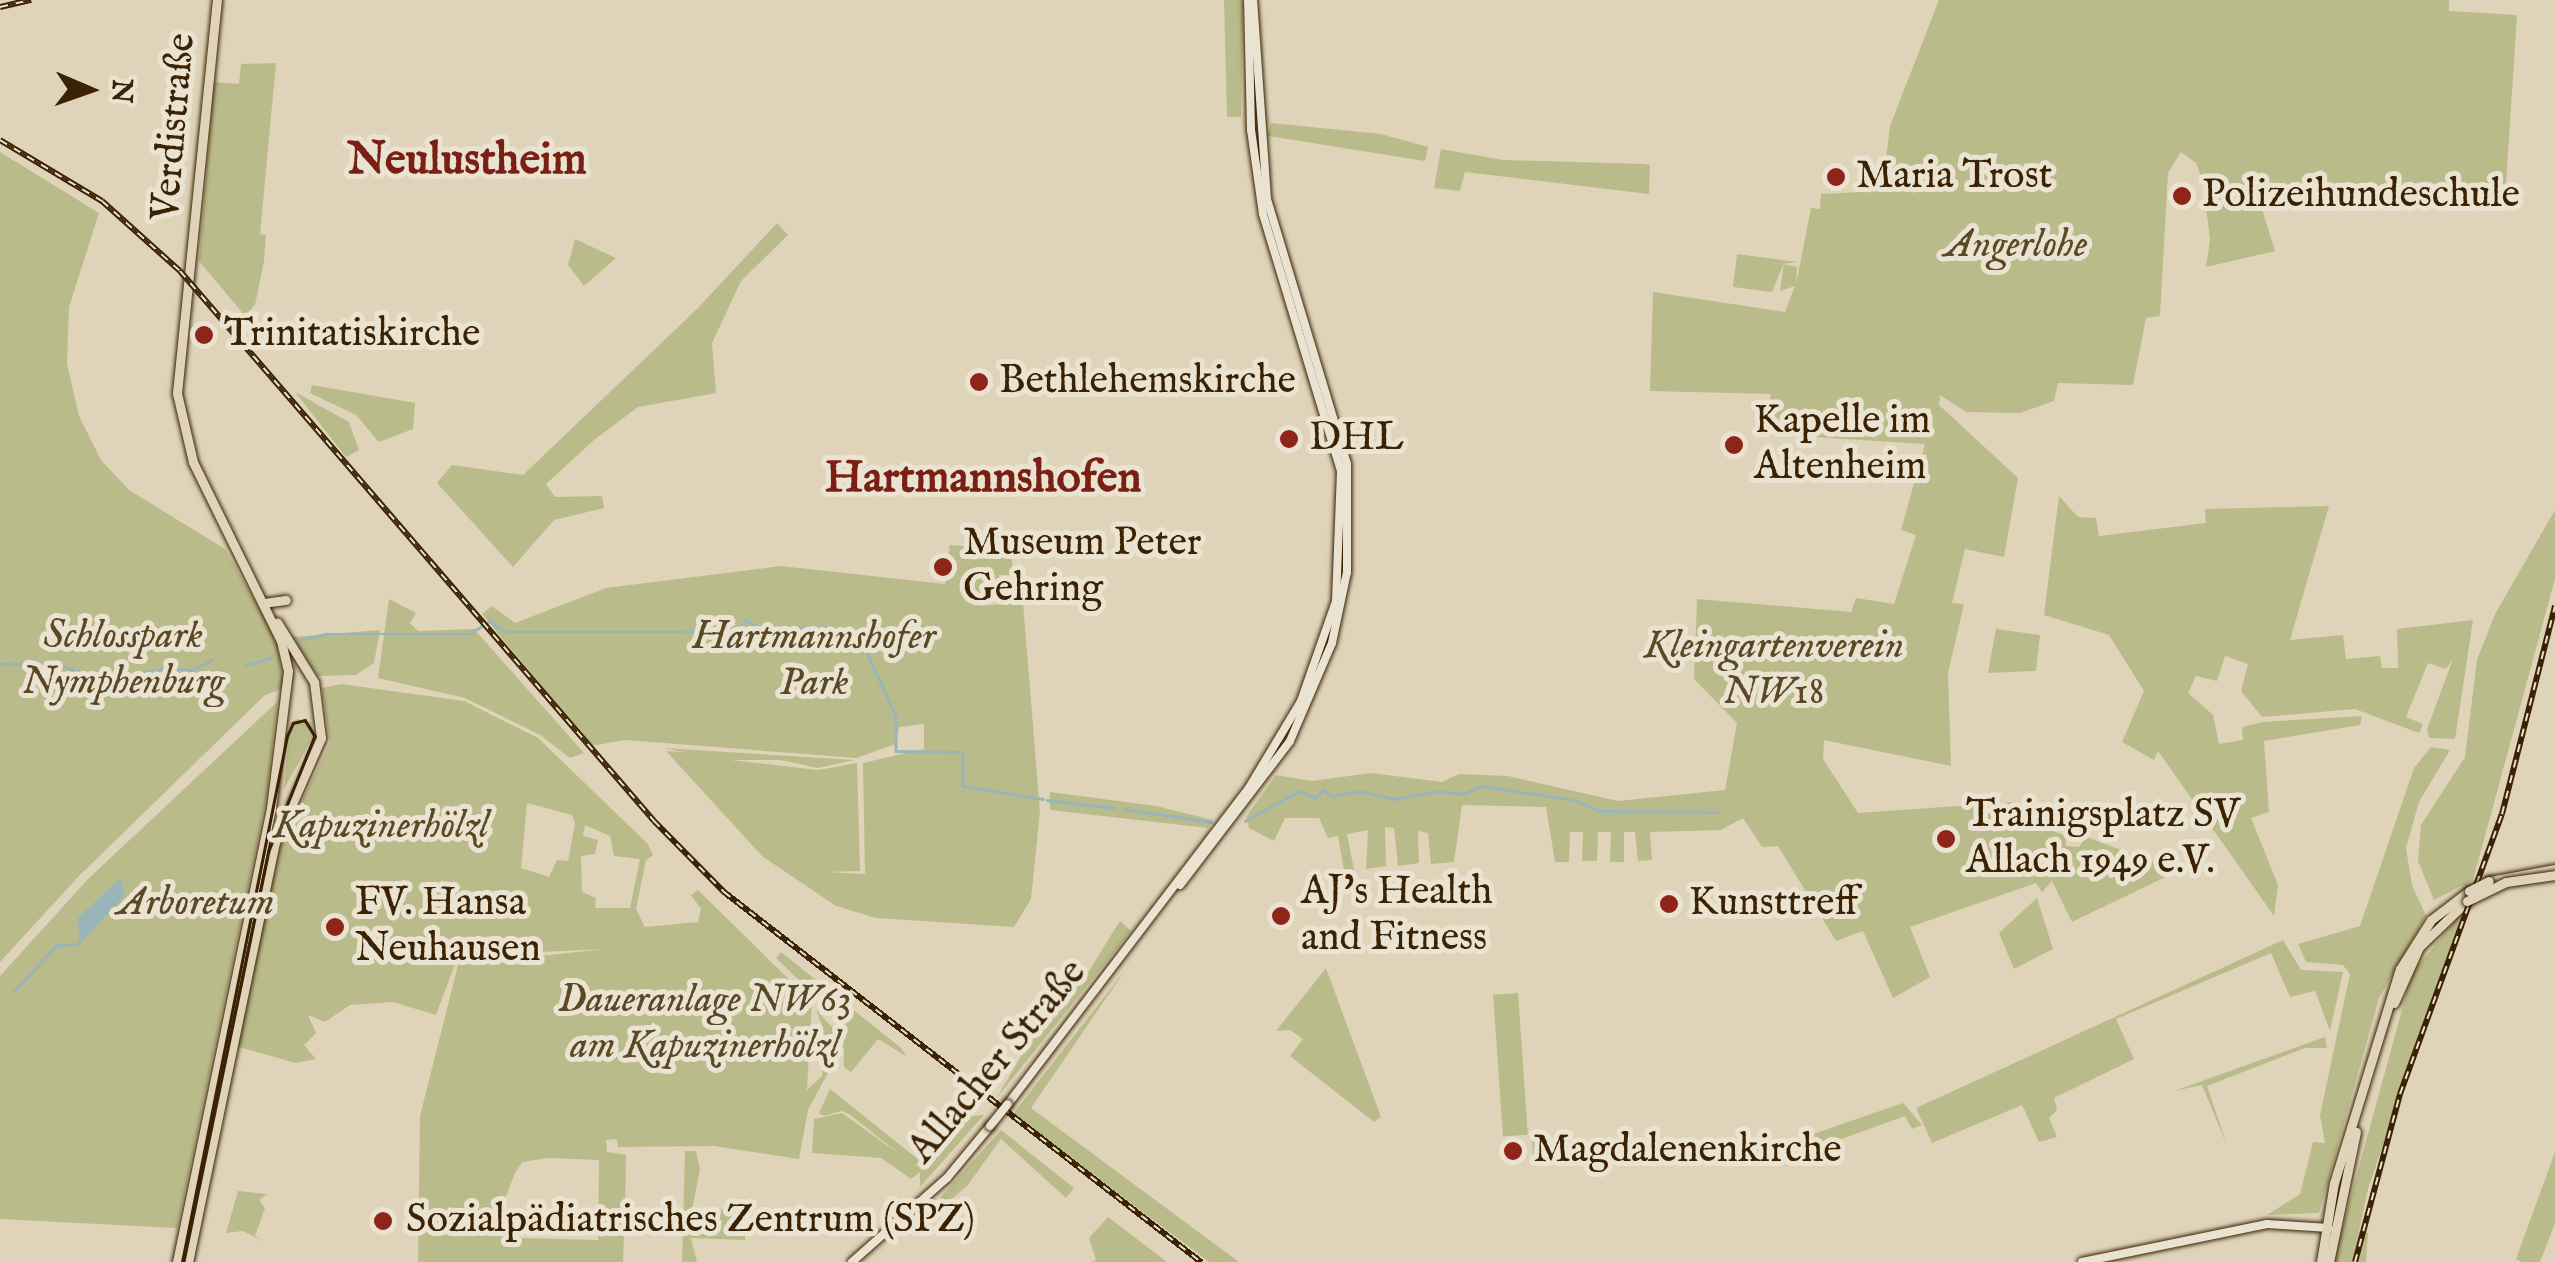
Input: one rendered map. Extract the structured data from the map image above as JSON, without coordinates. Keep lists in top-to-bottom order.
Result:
{
  "streets": {
    "main road": ["Verdistraße", "Allacher Straße"]
  },
  "districts": ["Neulustheim", "Hartmannshofen"],
  "parks": [
    "Angerlohe",
    "Schlosspark Nymphenburg",
    "Hartmannshofer Park",
    "Kleingartenverein NW18",
    "Kapuzinerhölzl",
    "Arboretum",
    "Daueranlage NW63 am Kapuzinerhölzl"
  ],
  "places": [
    "Maria Trost",
    "Polizeihundeschule",
    "Trinitatiskirche",
    "Bethlehemskirche",
    "DHL",
    "Kapelle im Altenheim",
    "Museum Peter Gehring",
    "Trainigsplatz SV Allach 1949 e.V.",
    "Kunsttreff",
    "AJ's Health and Fitness",
    "FV. Hansa Neuhausen",
    "Magdalenenkirche",
    "Sozialpädiatrisches Zentrum (SPZ)"
  ],
  "north": "right"
}
